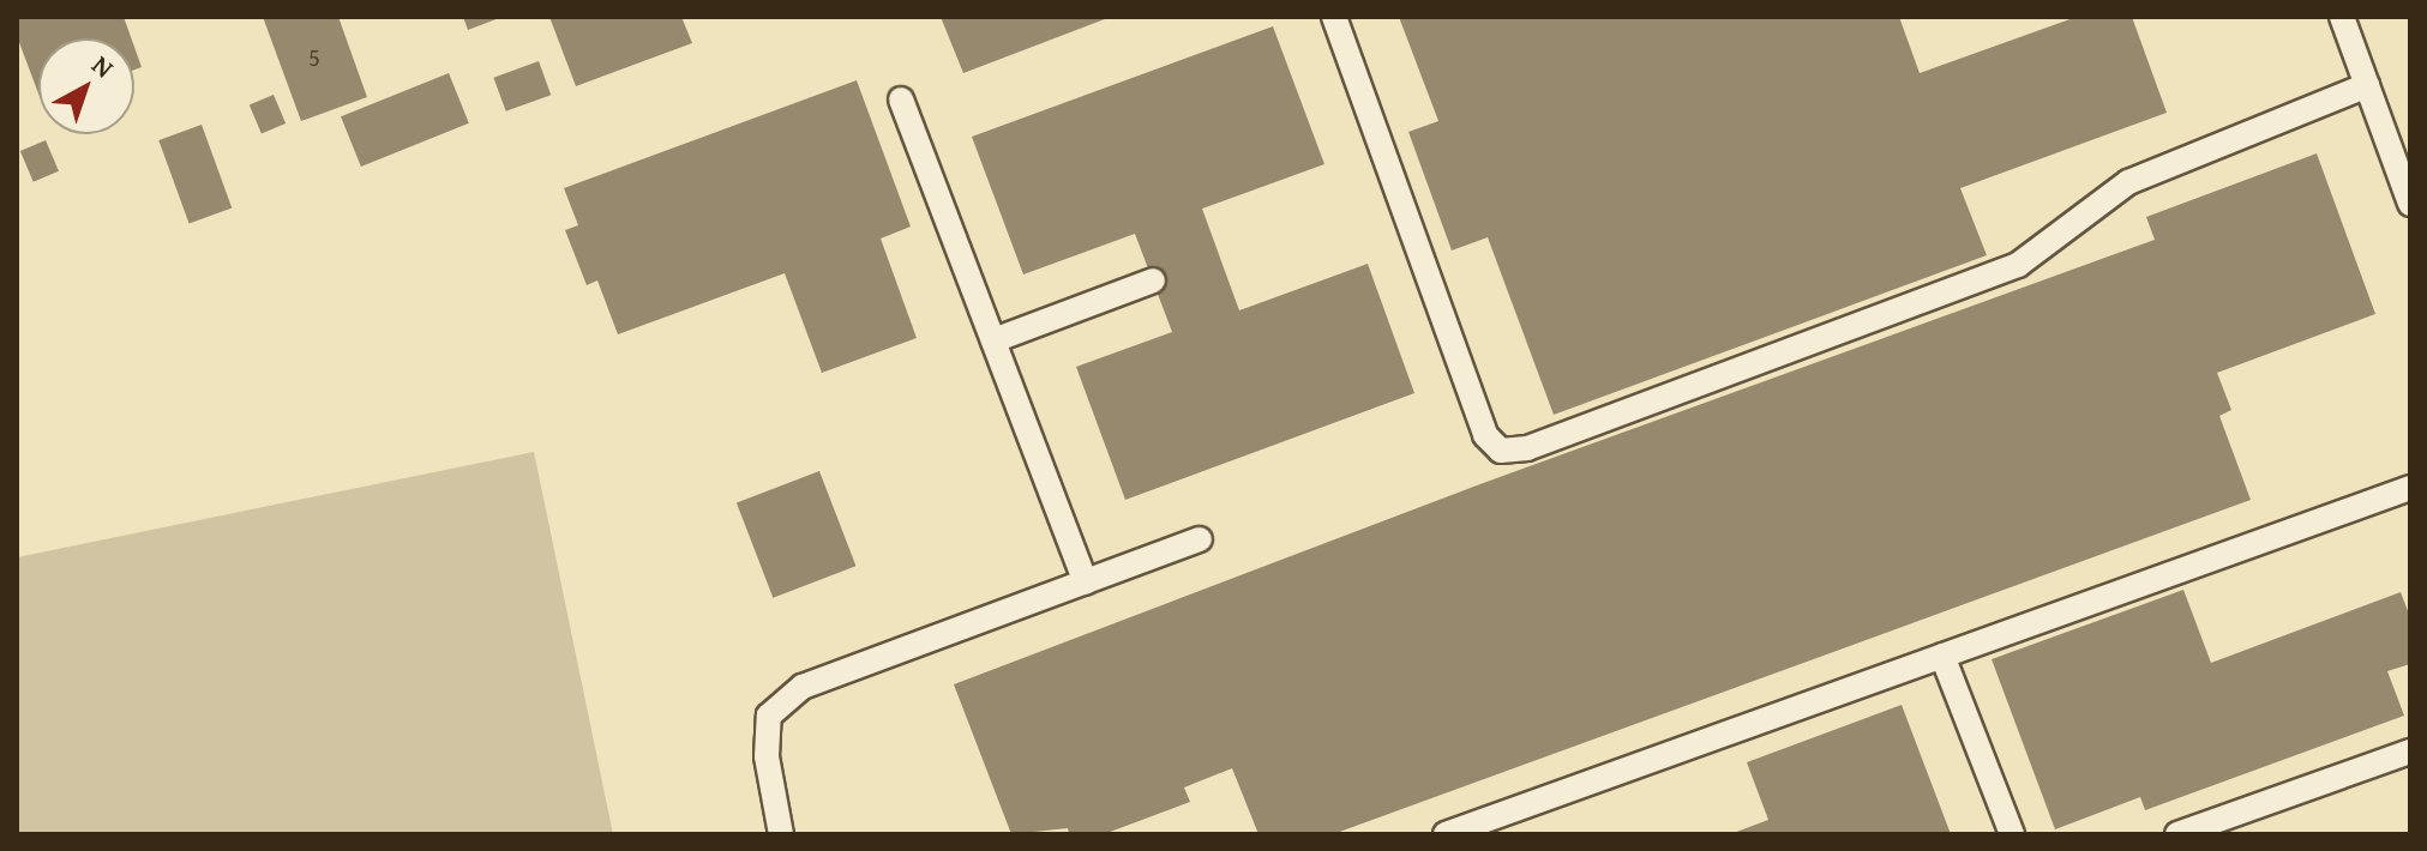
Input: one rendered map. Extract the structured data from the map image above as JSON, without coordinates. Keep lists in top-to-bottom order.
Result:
{
  "house_numbers": ["5"],
  "north": "top right"
}
